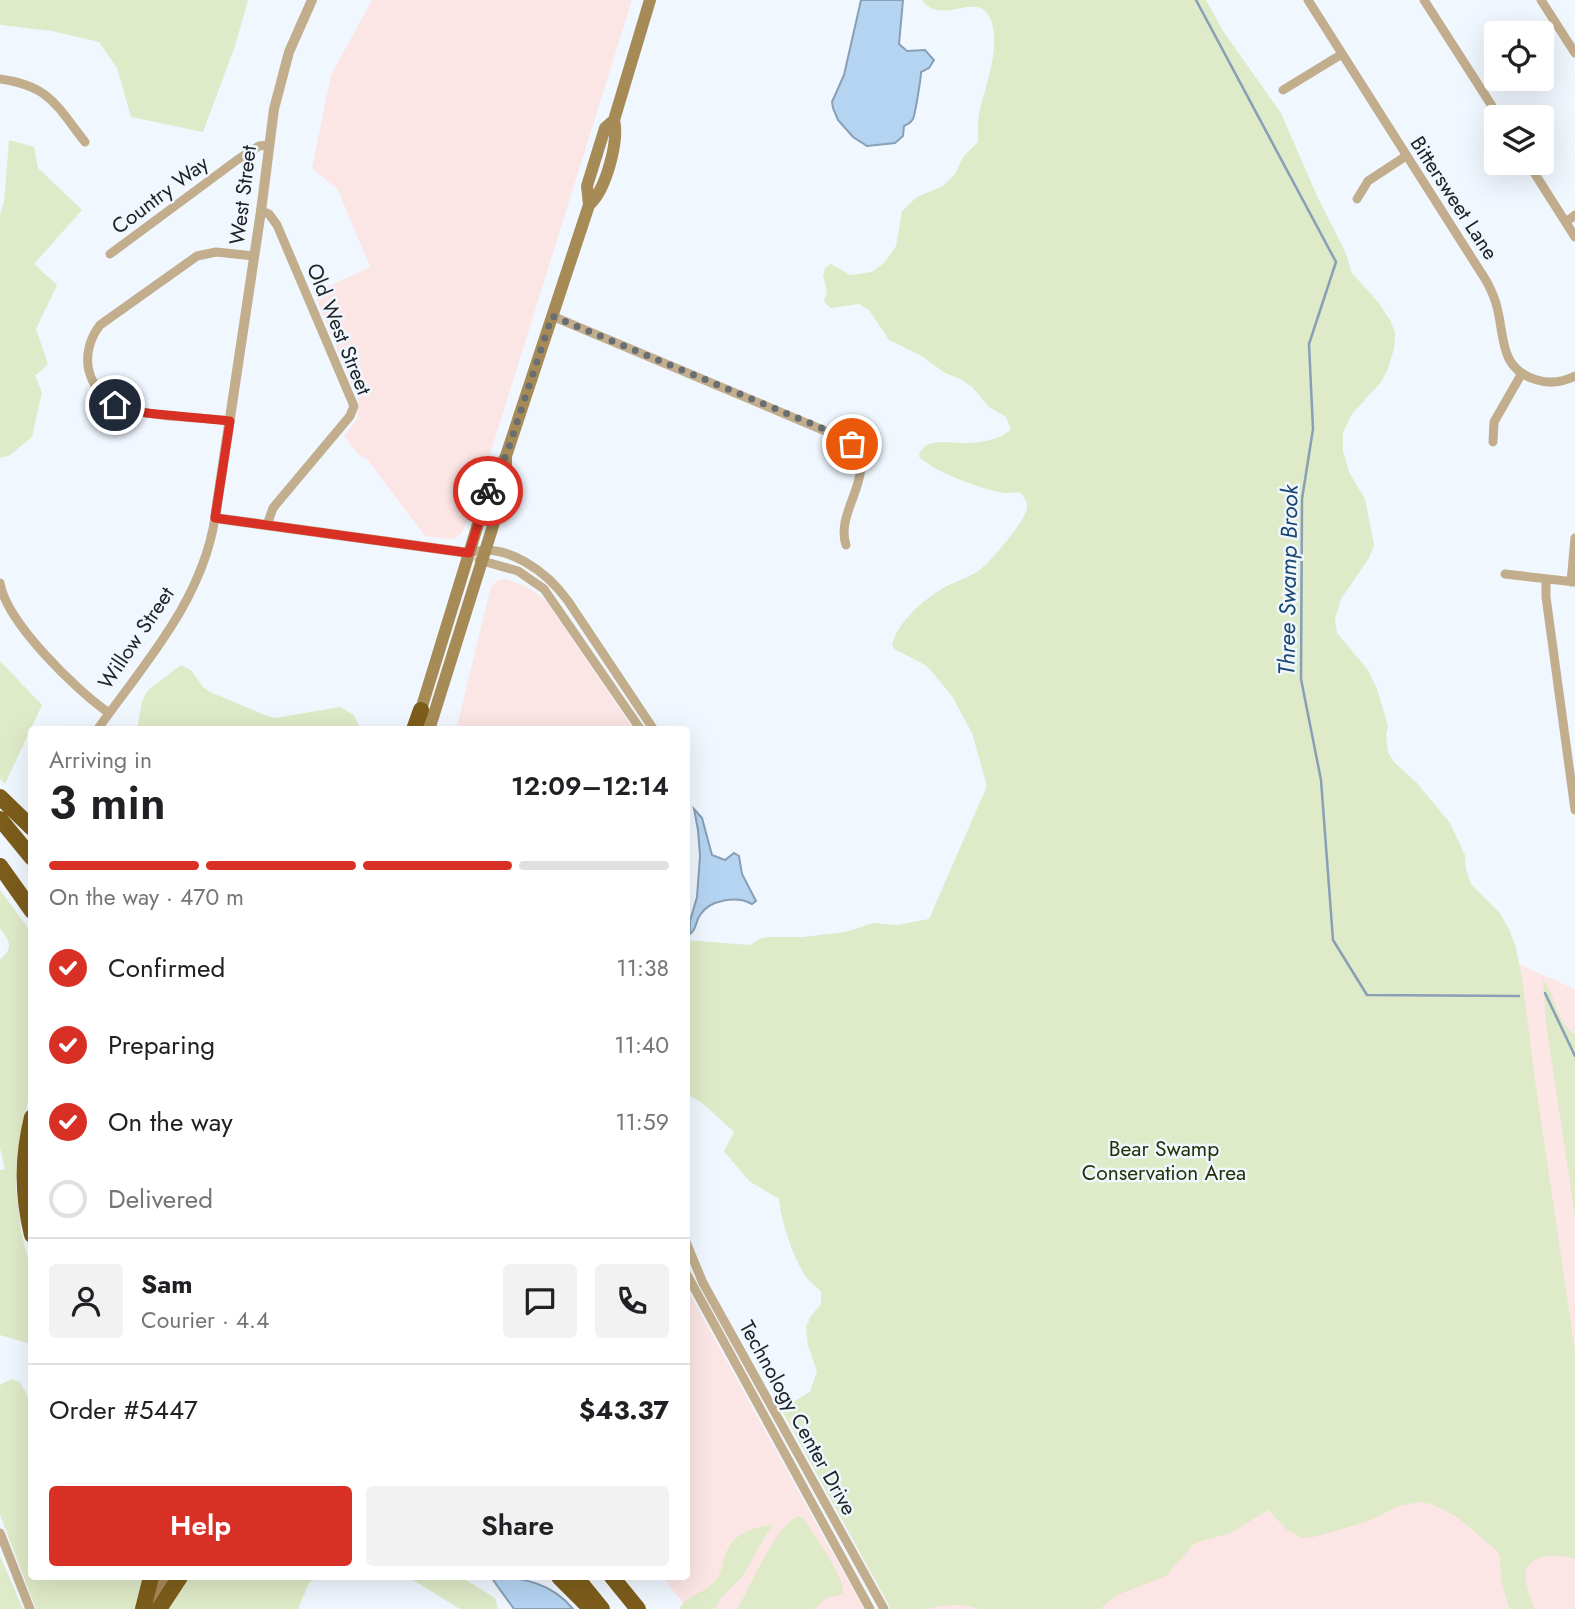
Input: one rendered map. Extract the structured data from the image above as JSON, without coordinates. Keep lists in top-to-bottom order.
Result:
{
  "streets": {
    "street": [
      "Country Way",
      "West Street",
      "Bittersweet Lane",
      "Old West Street",
      "Willow Street",
      "Technology Center Drive"
    ]
  },
  "crossings": [
    ["Country Way", "West Street"],
    ["West Street", "Old West Street"],
    ["West Street", "Willow Street"]
  ],
  "water": ["Three Swamp Brook"],
  "parks": ["Bear Swamp Conservation Area"],
  "page": {
    "heading": ["3 min", "Arriving in", "12:09–12:14"],
    "panel": [
      "Sam",
      "Courier · 4.4",
      "Order #5447",
      "$43.37"
    ],
    "bar": "On the way · 470 m",
    "list": [
      ["Confirmed", "11:38"],
      ["Preparing", "11:40"],
      ["On the way", "11:59"],
      "Delivered"
    ],
    "buttons": ["Help", "Share"]
  }
}
